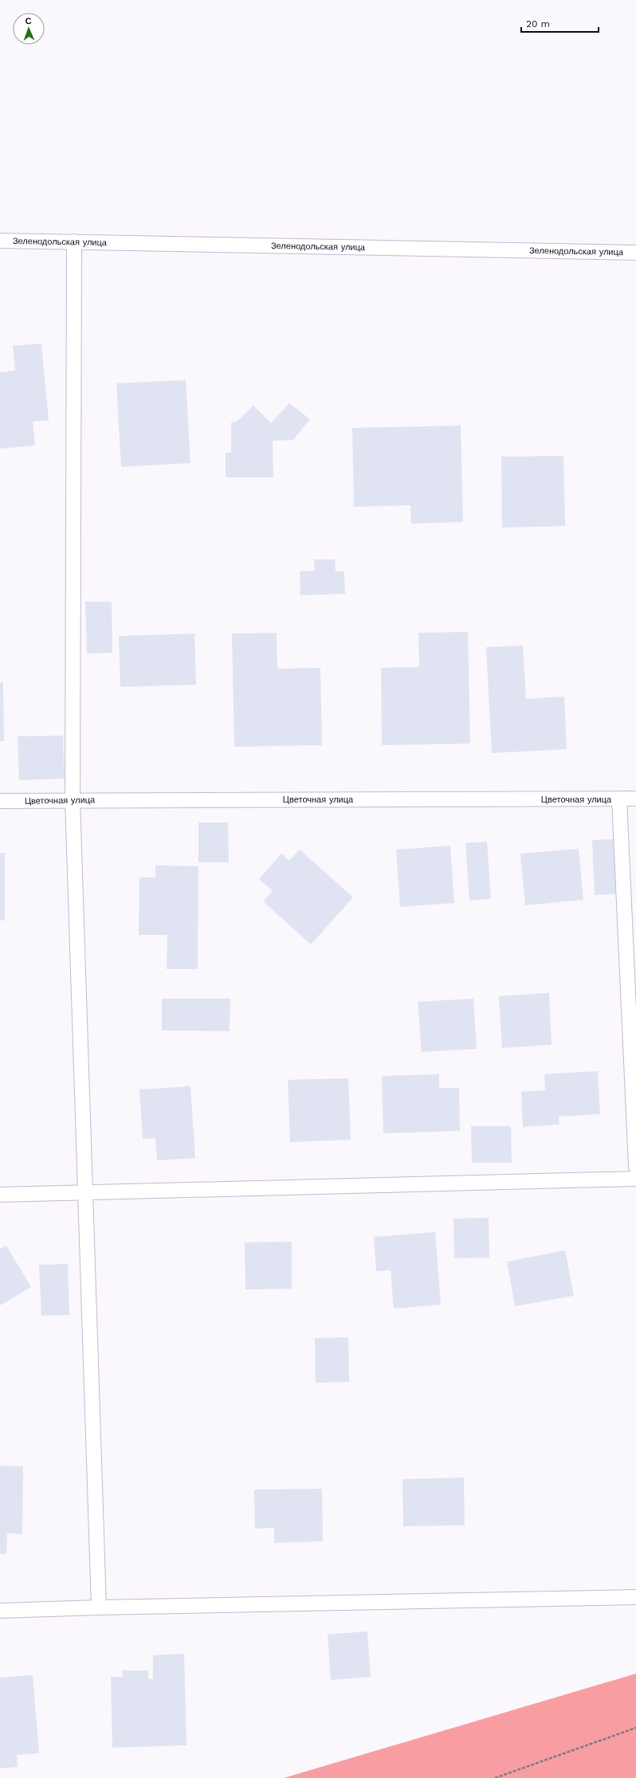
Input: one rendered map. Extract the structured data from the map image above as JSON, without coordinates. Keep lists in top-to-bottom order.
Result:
{
  "streets": {
    "lane": ["Зеленодольская улица", "Цветочная улица"]
  },
  "scale_bar": "20 m",
  "north": "top"
}
